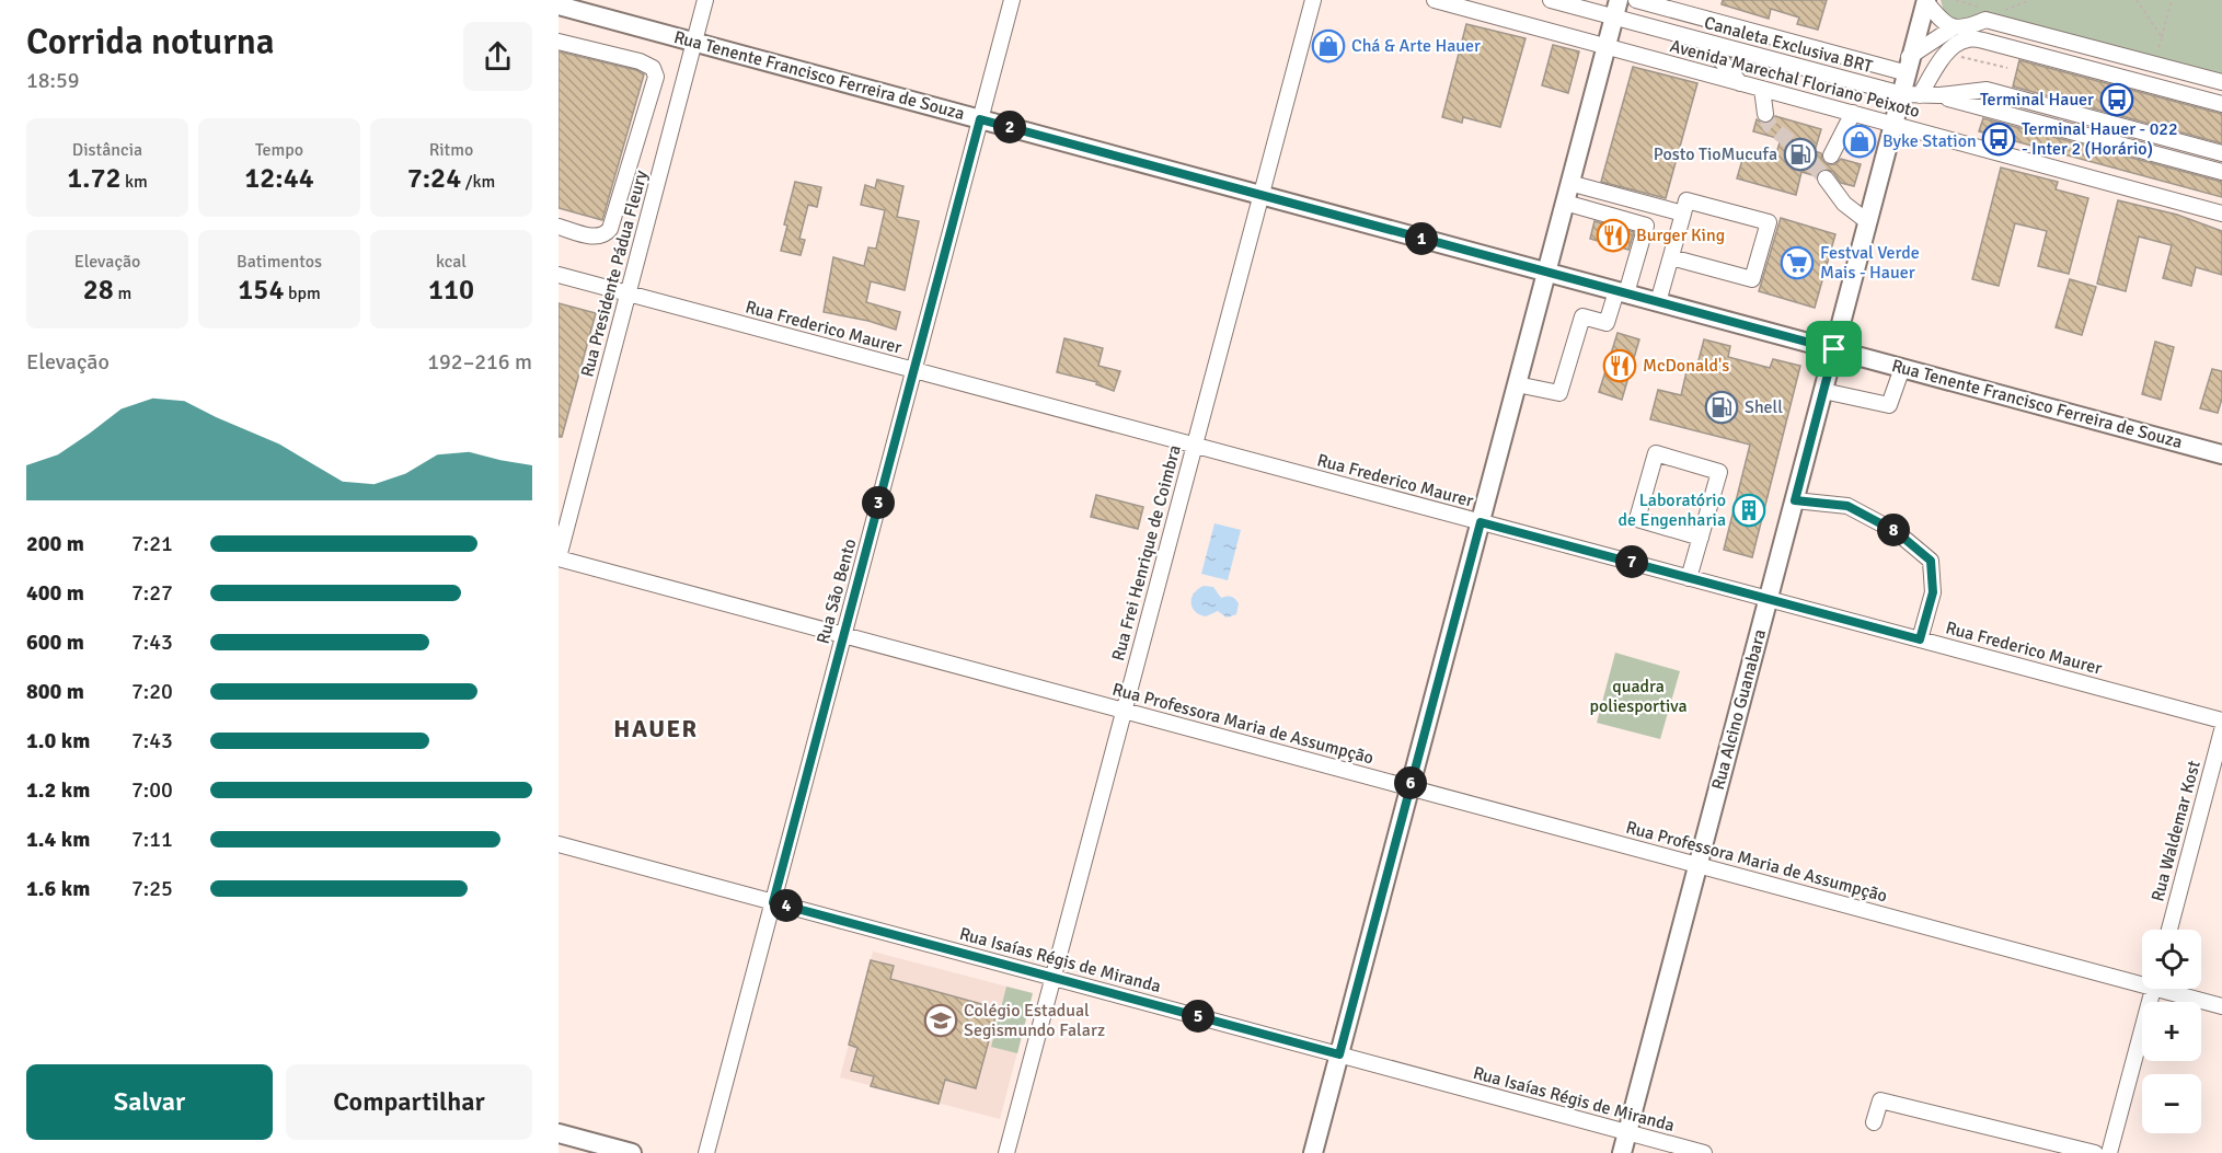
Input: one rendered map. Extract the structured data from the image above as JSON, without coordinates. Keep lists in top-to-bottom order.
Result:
{
  "streets": {
    "main road": ["Rua Tenente Francisco Ferreira de Souza", "Rua Alcino Guanabara"],
    "street": [
      "Canaleta Exclusiva BRT",
      "Avenida Marechal Floriano Peixoto",
      "Rua Presidente Pádua Fleury",
      "Rua Frederico Maurer",
      "Rua Frei Henrique de Coimbra",
      "Rua São Bento",
      "Rua Professora Maria de Assumpção",
      "Rua Waldemar Kost",
      "Rua Isaías Régis de Miranda"
    ]
  },
  "crossings": [
    ["Canaleta Exclusiva BRT", "Rua Alcino Guanabara"],
    ["Rua Tenente Francisco Ferreira de Souza", "Rua Presidente Pádua Fleury"],
    ["Rua Tenente Francisco Ferreira de Souza", "Rua Frei Henrique de Coimbra"],
    ["Rua Tenente Francisco Ferreira de Souza", "Rua São Bento"],
    ["Rua Tenente Francisco Ferreira de Souza", "Rua Alcino Guanabara"],
    ["Avenida Marechal Floriano Peixoto", "Rua Alcino Guanabara"],
    ["Rua Presidente Pádua Fleury", "Rua Frederico Maurer"],
    ["Rua Presidente Pádua Fleury", "Rua Professora Maria de Assumpção"],
    ["Rua Frederico Maurer", "Rua Frei Henrique de Coimbra"],
    ["Rua Frederico Maurer", "Rua São Bento"],
    ["Rua Frederico Maurer", "Rua Alcino Guanabara"],
    ["Rua Frei Henrique de Coimbra", "Rua Professora Maria de Assumpção"],
    ["Rua Frei Henrique de Coimbra", "Rua Isaías Régis de Miranda"],
    ["Rua São Bento", "Rua Professora Maria de Assumpção"],
    ["Rua São Bento", "Rua Isaías Régis de Miranda"],
    ["Rua Alcino Guanabara", "Rua Professora Maria de Assumpção"],
    ["Rua Alcino Guanabara", "Rua Isaías Régis de Miranda"]
  ],
  "districts": ["HAUER"],
  "parks": ["quadra poliesportiva"],
  "places": {
    "shop": ["Chá & Arte Hauer", "Byke Station"],
    "bus stop": ["Terminal Hauer", "Terminal Hauer - 022 - Inter 2 (Horário)"],
    "fuel station": ["Posto TioMucufa", "Shell"],
    "restaurant": ["Burger King", "McDonald's"],
    "supermarket": ["Festval Verde Mais - Hauer"],
    "building": ["Laboratório de Engenharia"],
    "school or university": ["Colégio Estadual Segismundo Falarz"]
  },
  "page": {
    "heading": ["Corrida noturna", "18:59"],
    "pins": [
      "2",
      "1",
      "3",
      "8",
      "7",
      "6",
      "4",
      "5"
    ],
    "stats": [
      ["Distância", "1.72 km"],
      ["Tempo", "12:44"],
      ["Ritmo", "7:24 /km"],
      ["Elevação", "28 m"],
      ["Batimentos", "154 bpm"],
      ["kcal", "110"]
    ],
    "chart": ["Elevação", "192–216 m"],
    "list": [
      {
        "name": "200 m",
        "note": "7:21"
      },
      {
        "name": "400 m",
        "note": "7:27"
      },
      {
        "name": "600 m",
        "note": "7:43"
      },
      {
        "name": "800 m",
        "note": "7:20"
      },
      {
        "name": "1.0 km",
        "note": "7:43"
      },
      {
        "name": "1.2 km",
        "note": "7:00"
      },
      {
        "name": "1.4 km",
        "note": "7:11"
      },
      {
        "name": "1.6 km",
        "note": "7:25"
      }
    ],
    "map_buttons": ["+", "−"],
    "buttons": ["Salvar", "Compartilhar"]
  }
}
